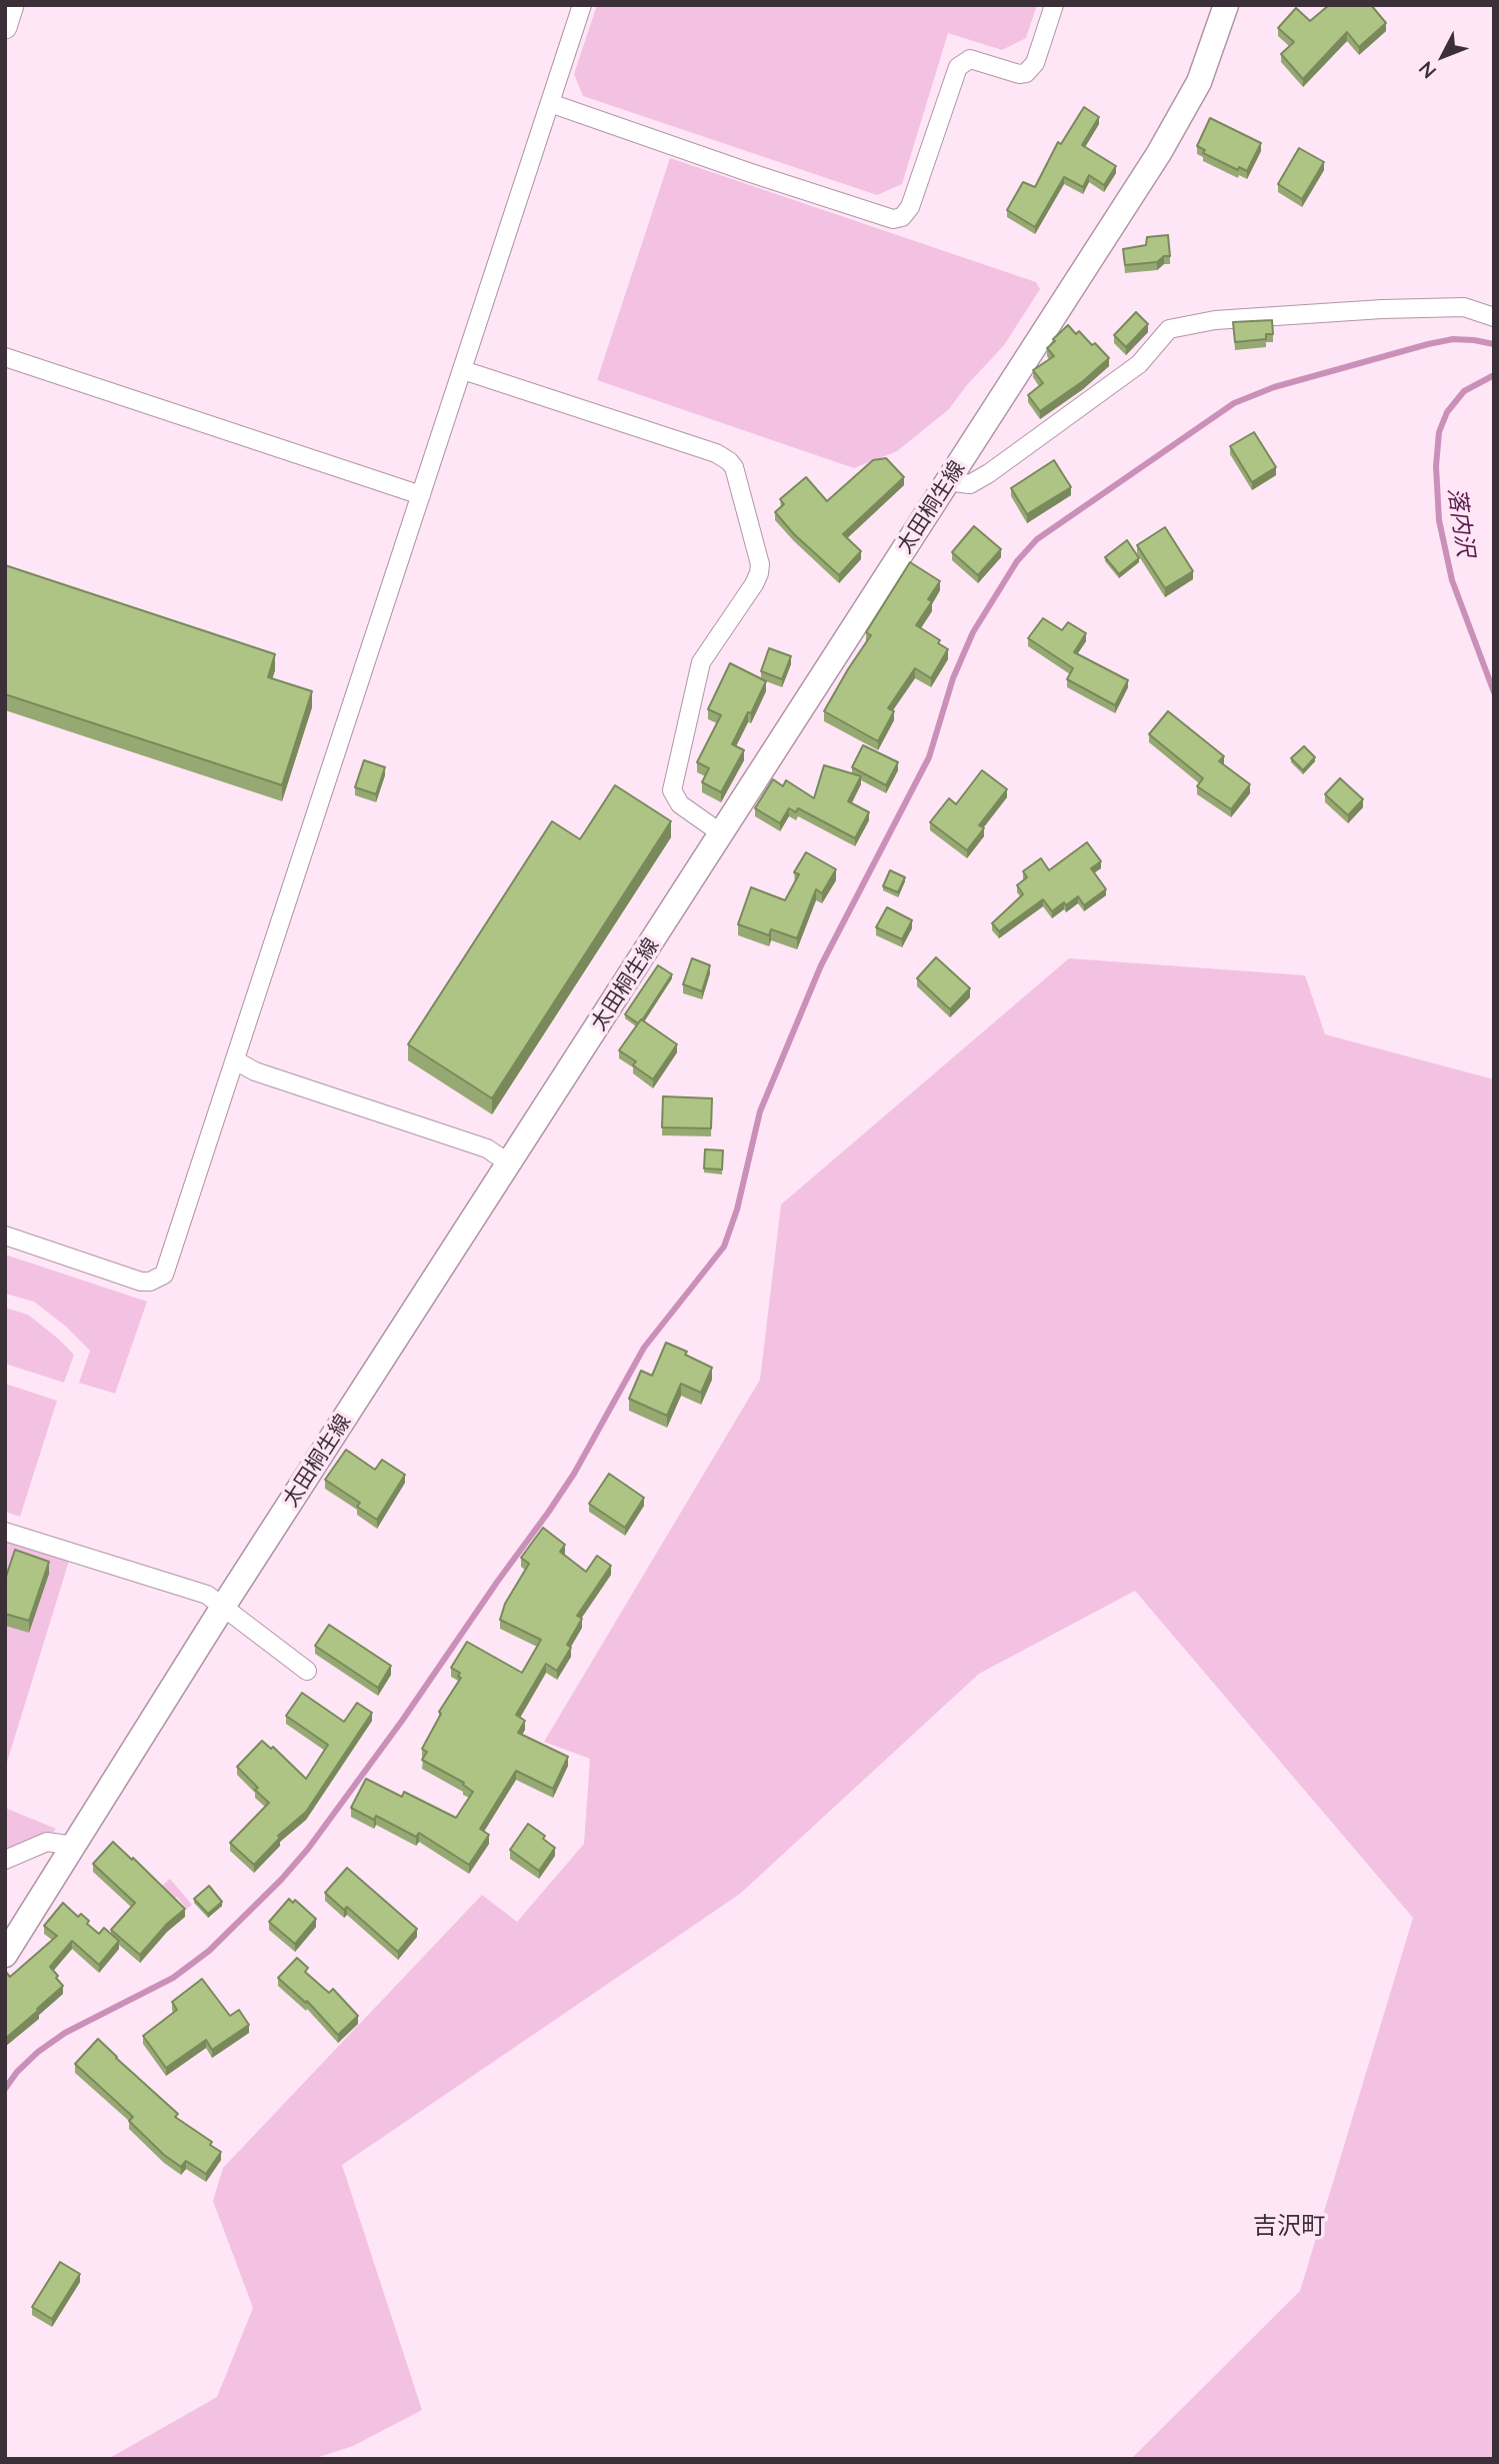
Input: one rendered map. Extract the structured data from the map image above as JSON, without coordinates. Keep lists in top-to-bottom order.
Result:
{
  "streets": {
    "main road": ["太田桐生線"]
  },
  "districts": ["吉沢町"],
  "water": ["落内沢"],
  "north": "bottom left"
}
